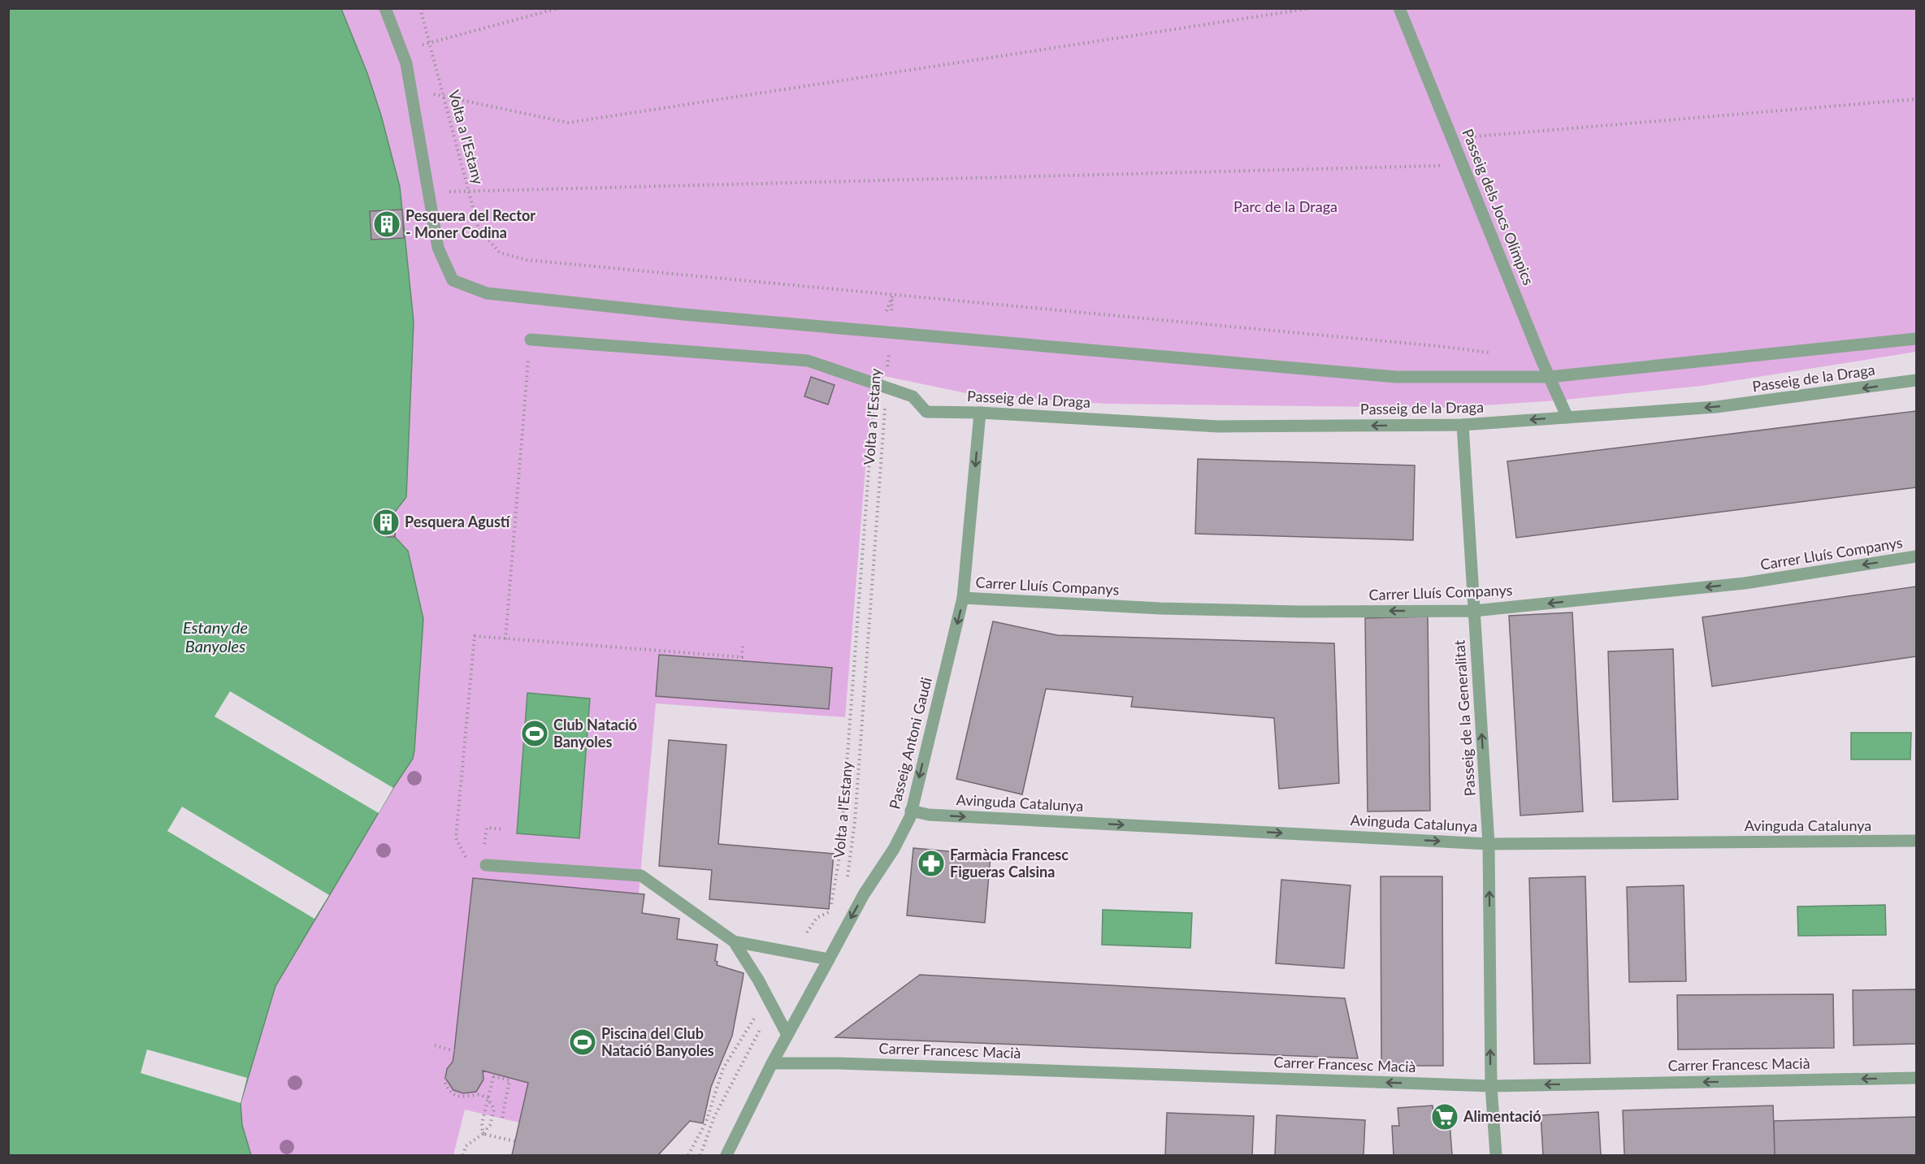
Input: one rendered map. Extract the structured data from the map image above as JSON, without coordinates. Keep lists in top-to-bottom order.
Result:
{
  "streets": {
    "street": [
      "Passeig dels Jocs Olímpics",
      "Passeig de la Draga",
      "Carrer Lluís Companys",
      "Passeig de la Generalitat",
      "Passeig Antoni Gaudi",
      "Avinguda Catalunya",
      "Carrer Francesc Macià"
    ],
    "path": ["Volta a l'Estany"]
  },
  "crossings": [
    ["Volta a l'Estany", "Passeig de la Draga"],
    ["Passeig dels Jocs Olímpics", "Passeig de la Draga"],
    ["Passeig de la Draga", "Passeig de la Generalitat"],
    ["Passeig de la Draga", "Passeig Antoni Gaudi"],
    ["Carrer Lluís Companys", "Passeig de la Generalitat"],
    ["Carrer Lluís Companys", "Passeig Antoni Gaudi"],
    ["Passeig de la Generalitat", "Avinguda Catalunya"],
    ["Passeig de la Generalitat", "Carrer Francesc Macià"],
    ["Passeig Antoni Gaudi", "Avinguda Catalunya"],
    ["Passeig Antoni Gaudi", "Carrer Francesc Macià"]
  ],
  "one_way": [
    "Carrer Lluís Companys",
    "Passeig de la Generalitat",
    "Passeig Antoni Gaudi",
    "Avinguda Catalunya",
    "Carrer Francesc Macià"
  ],
  "water": ["Estany de Banyoles"],
  "parks": ["Parc de la Draga"],
  "places": {
    "building": ["Pesquera del Rector - Moner Codina", "Pesquera Agustí"],
    "sports": ["Club Natació Banyoles", "Piscina del Club Natació Banyoles"],
    "pharmacy": ["Farmàcia Francesc Figueras Calsina"],
    "supermarket": ["Alimentació"]
  }
}
